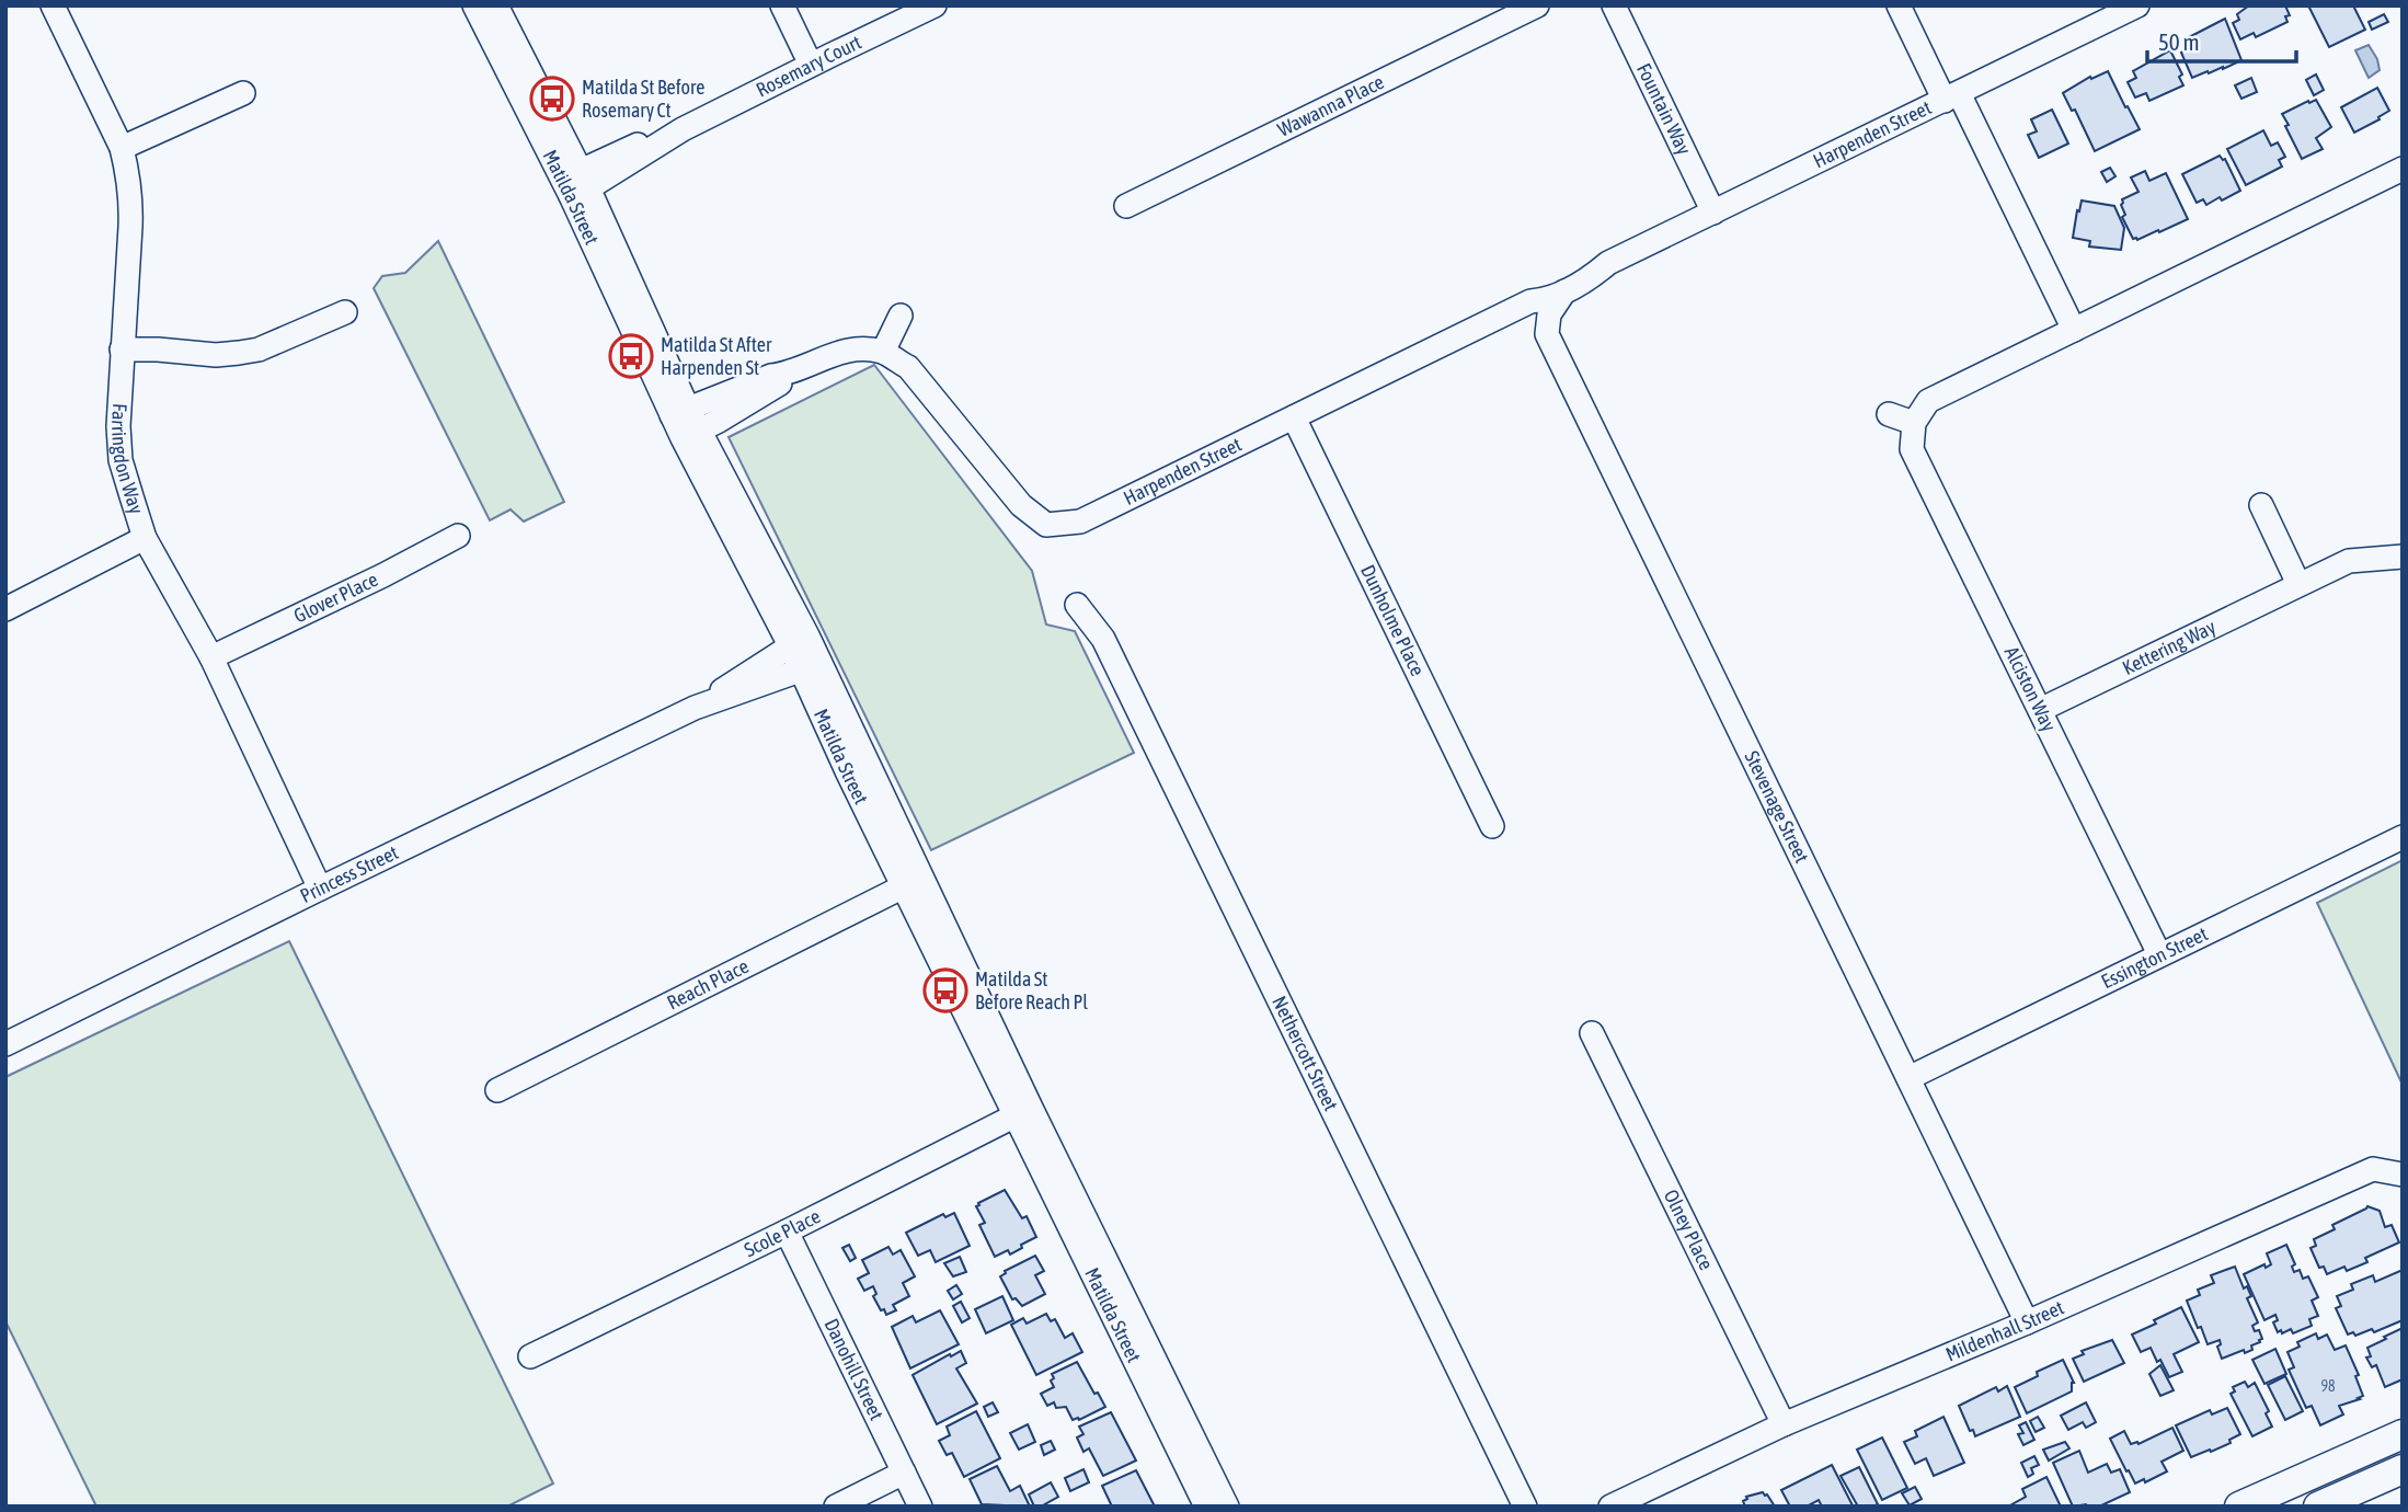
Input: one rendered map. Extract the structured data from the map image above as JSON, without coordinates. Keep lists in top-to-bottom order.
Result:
{
  "streets": {
    "street": [
      "Rosemary Court",
      "Wawanna Place",
      "Fountain Way",
      "Harpenden Street",
      "Matilda Street",
      "Farringdon Way",
      "Glover Place",
      "Dunholme Place",
      "Kettering Way",
      "Alciston Way",
      "Stevenage Street",
      "Princess Street",
      "Essington Street",
      "Reach Place",
      "Nethercott Street",
      "Olney Place",
      "Scole Place",
      "Mildenhall Street",
      "Danohill Street"
    ]
  },
  "crossings": [
    ["Rosemary Court", "Matilda Street"],
    ["Fountain Way", "Harpenden Street"],
    ["Harpenden Street", "Dunholme Place"],
    ["Harpenden Street", "Stevenage Street"],
    ["Matilda Street", "Princess Street"],
    ["Matilda Street", "Reach Place"],
    ["Matilda Street", "Scole Place"],
    ["Farringdon Way", "Glover Place"],
    ["Farringdon Way", "Princess Street"],
    ["Kettering Way", "Alciston Way"],
    ["Alciston Way", "Essington Street"],
    ["Stevenage Street", "Essington Street"],
    ["Stevenage Street", "Mildenhall Street"],
    ["Olney Place", "Mildenhall Street"],
    ["Scole Place", "Danohill Street"]
  ],
  "places": {
    "bus stop": ["Matilda St Before Rosemary Ct", "Matilda St After Harpenden St", "Matilda St Before Reach Pl"]
  },
  "house_numbers": ["98"],
  "scale_bar": "50 m"
}
